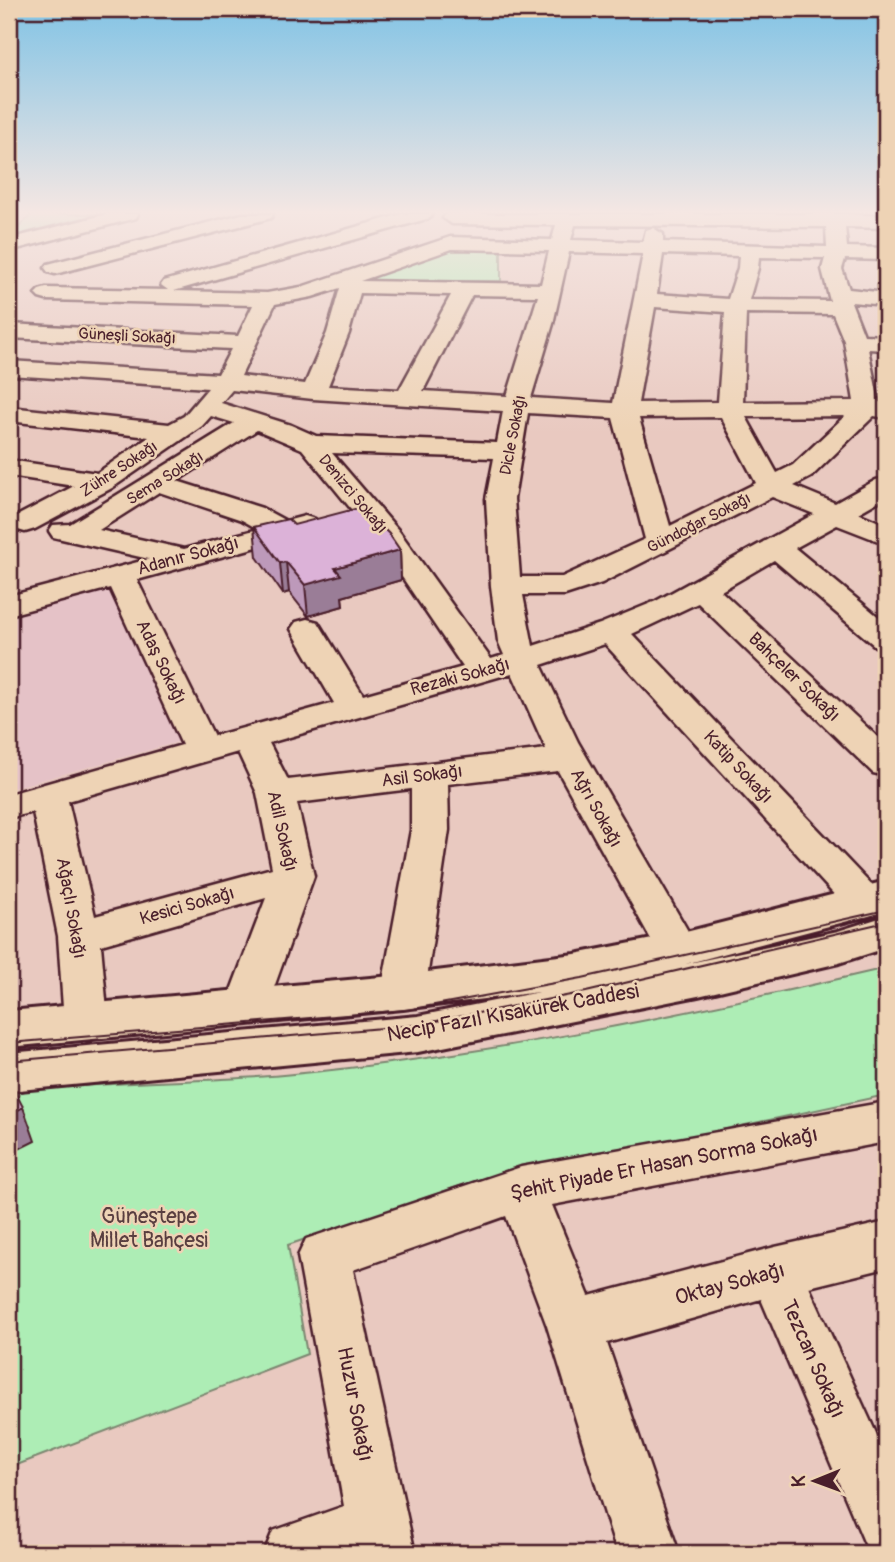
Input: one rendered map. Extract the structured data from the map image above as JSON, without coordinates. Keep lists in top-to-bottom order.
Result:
{
  "streets": {
    "main road": ["Necip Fazıl Kısakürek Caddesi"],
    "street": [
      "Güneşli Sokağı",
      "Dicle Sokağı",
      "Zühre Sokağı",
      "Sema Sokağı",
      "Denizci Sokağı",
      "Gündoğar Sokağı",
      "Adanır Sokağı",
      "Adaş Sokağı",
      "Rezaki Sokağı",
      "Bahçeler Sokağı",
      "Katip Sokağı",
      "Asil Sokağı",
      "Ağrı Sokağı",
      "Adil Sokağı",
      "Kesici Sokağı",
      "Ağaçlı Sokağı",
      "Şehit Piyade Er Hasan Sorma Sokağı",
      "Oktay Sokağı",
      "Tezcan Sokağı",
      "Huzur Sokağı"
    ]
  },
  "crossings": [
    ["Dicle Sokağı", "Gündoğar Sokağı"],
    ["Dicle Sokağı", "Rezaki Sokağı"],
    ["Dicle Sokağı", "Ağrı Sokağı"],
    ["Zühre Sokağı", "Denizci Sokağı"],
    ["Sema Sokağı", "Denizci Sokağı"],
    ["Denizci Sokağı", "Adanır Sokağı"],
    ["Denizci Sokağı", "Rezaki Sokağı"],
    ["Adanır Sokağı", "Adaş Sokağı"],
    ["Adaş Sokağı", "Rezaki Sokağı"],
    ["Rezaki Sokağı", "Bahçeler Sokağı"],
    ["Rezaki Sokağı", "Katip Sokağı"],
    ["Rezaki Sokağı", "Ağrı Sokağı"],
    ["Rezaki Sokağı", "Adil Sokağı"],
    ["Rezaki Sokağı", "Ağaçlı Sokağı"],
    ["Katip Sokağı", "Necip Fazıl Kısakürek Caddesi"],
    ["Asil Sokağı", "Ağrı Sokağı"],
    ["Asil Sokağı", "Adil Sokağı"],
    ["Ağrı Sokağı", "Necip Fazıl Kısakürek Caddesi"],
    ["Adil Sokağı", "Kesici Sokağı"],
    ["Adil Sokağı", "Necip Fazıl Kısakürek Caddesi"],
    ["Kesici Sokağı", "Ağaçlı Sokağı"],
    ["Ağaçlı Sokağı", "Necip Fazıl Kısakürek Caddesi"],
    ["Şehit Piyade Er Hasan Sorma Sokağı", "Huzur Sokağı"],
    ["Oktay Sokağı", "Tezcan Sokağı"]
  ],
  "parks": ["Güneştepe Millet Bahçesi"],
  "north": "left"
}
